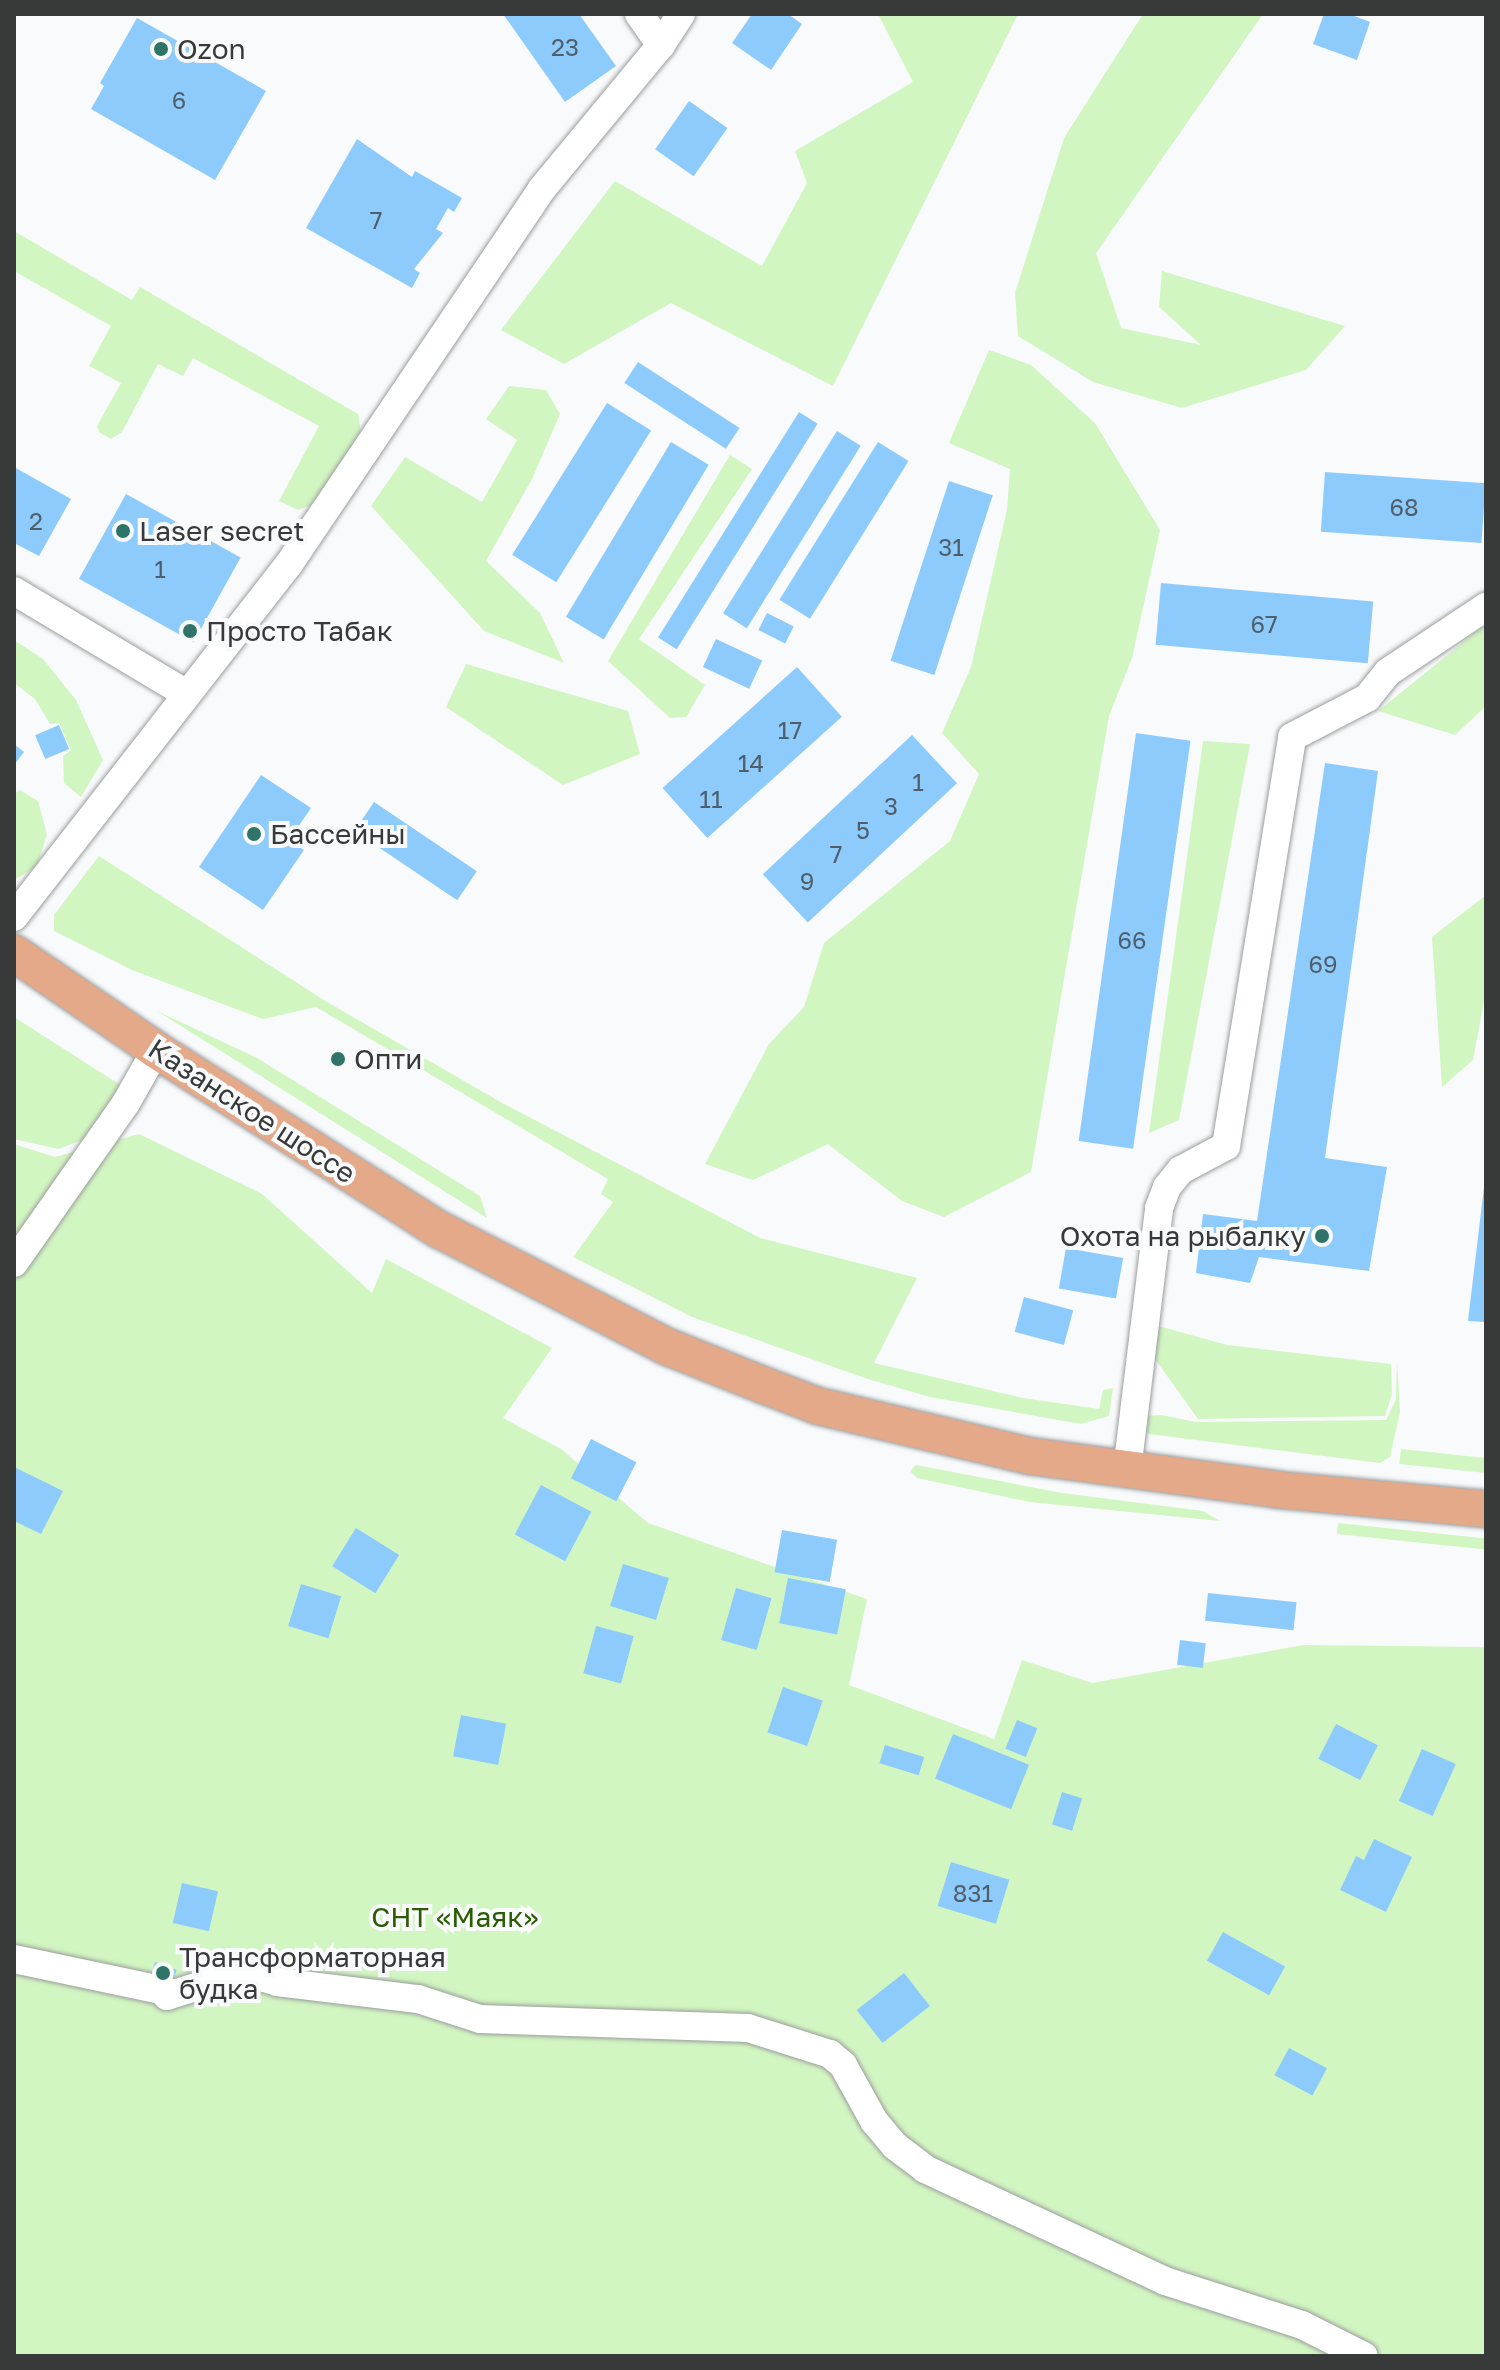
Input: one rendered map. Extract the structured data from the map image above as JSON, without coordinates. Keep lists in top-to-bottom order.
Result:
{
  "streets": {
    "main road": ["Казанское шоссе"]
  },
  "parks": ["СНТ «Маяк»"],
  "places": [
    "Ozon",
    "Laser secret",
    "Просто Табак",
    "Бассейны",
    "Опти",
    "Охота на рыбалку",
    "Трансформаторная будка"
  ],
  "house_numbers": [
    "23",
    "6",
    "7",
    "68",
    "2",
    "31",
    "1",
    "67",
    "17",
    "14",
    "1",
    "11",
    "3",
    "5",
    "7",
    "9",
    "66",
    "69",
    "831"
  ]
}
